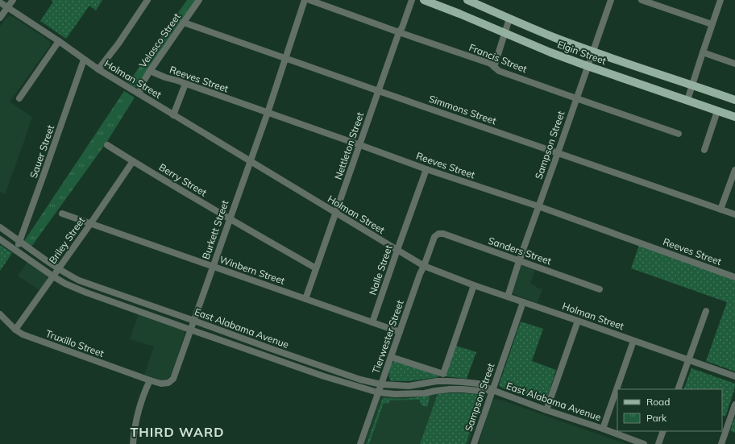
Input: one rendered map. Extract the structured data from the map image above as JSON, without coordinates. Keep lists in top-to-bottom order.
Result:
{
  "streets": {
    "main road": ["Elgin Street"],
    "street": [
      "Velasco Street",
      "Francis Street",
      "Holman Street",
      "Reeves Street",
      "Simmons Street",
      "Sampson Street",
      "Nettleton Street",
      "Sauer Street",
      "Berry Street",
      "Burkett Street",
      "Briley Street",
      "Sanders Street",
      "Winbern Street",
      "Nalle Street",
      "East Alabama Avenue",
      "Tierwester Street",
      "Truxillo Street"
    ]
  },
  "crossings": [
    ["Velasco Street", "Holman Street"],
    ["Velasco Street", "Reeves Street"],
    ["Velasco Street", "Simmons Street"],
    ["Elgin Street", "Sampson Street"],
    ["Francis Street", "Sampson Street"],
    ["Francis Street", "Nettleton Street"],
    ["Holman Street", "Sampson Street"],
    ["Holman Street", "Nettleton Street"],
    ["Holman Street", "Sauer Street"],
    ["Holman Street", "Burkett Street"],
    ["Holman Street", "Nalle Street"],
    ["Holman Street", "Tierwester Street"],
    ["Reeves Street", "Sampson Street"],
    ["Reeves Street", "Nettleton Street"],
    ["Reeves Street", "Burkett Street"],
    ["Reeves Street", "Nalle Street"],
    ["Simmons Street", "Sampson Street"],
    ["Simmons Street", "Nettleton Street"],
    ["Simmons Street", "Burkett Street"],
    ["Sampson Street", "Sanders Street"],
    ["Sampson Street", "East Alabama Avenue"],
    ["Nettleton Street", "Berry Street"],
    ["Nettleton Street", "Winbern Street"],
    ["Sauer Street", "East Alabama Avenue"],
    ["Berry Street", "Burkett Street"],
    ["Berry Street", "Briley Street"],
    ["Burkett Street", "Winbern Street"],
    ["Burkett Street", "East Alabama Avenue"],
    ["Burkett Street", "Truxillo Street"],
    ["Briley Street", "Winbern Street"],
    ["Briley Street", "East Alabama Avenue"],
    ["Briley Street", "Truxillo Street"],
    ["Sanders Street", "Tierwester Street"],
    ["Winbern Street", "Nalle Street"],
    ["Winbern Street", "Tierwester Street"],
    ["East Alabama Avenue", "Tierwester Street"]
  ],
  "districts": ["THIRD WARD"],
  "legend": ["Road", "Park"]
}
